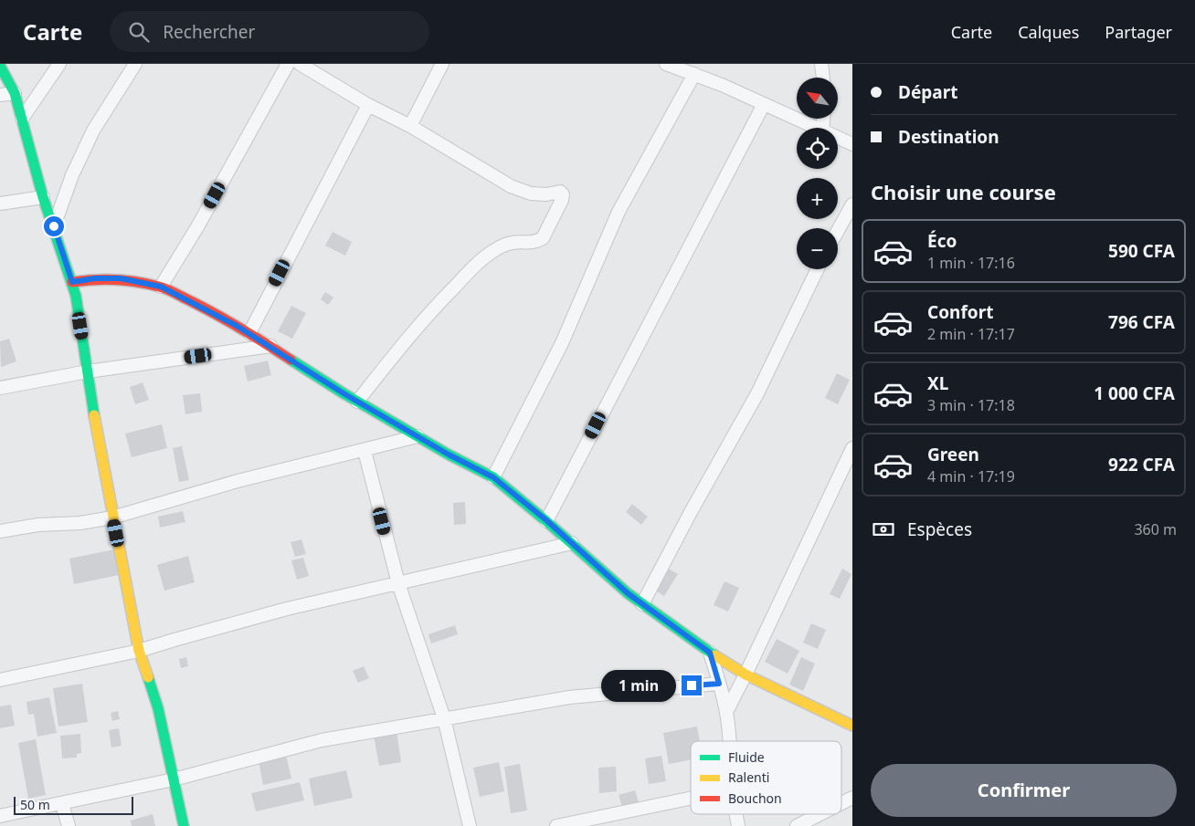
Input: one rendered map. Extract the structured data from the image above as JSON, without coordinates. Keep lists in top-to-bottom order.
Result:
{
  "legend": ["Fluide", "Ralenti", "Bouchon"],
  "scale_bar": "50 m",
  "north": "top left",
  "page": {
    "header": "Carte",
    "search": "Rechercher",
    "nav": ["Carte", "Calques", "Partager"],
    "banner": ["Départ", "Destination"],
    "map_buttons": ["+", "−"],
    "heading": "Choisir une course",
    "list": [
      {
        "name": "Éco",
        "note": "1 min · 17:16",
        "value": "590 CFA"
      },
      {
        "name": "Confort",
        "note": "2 min · 17:17",
        "value": "796 CFA"
      },
      {
        "name": "XL",
        "note": "3 min · 17:18",
        "value": "1 000 CFA"
      },
      {
        "name": "Green",
        "note": "4 min · 17:19",
        "value": "922 CFA"
      }
    ],
    "pay": ["Espèces", "360 m"],
    "bubble": "1 min",
    "buttons": "Confirmer",
    "scale": "50 m"
  }
}
